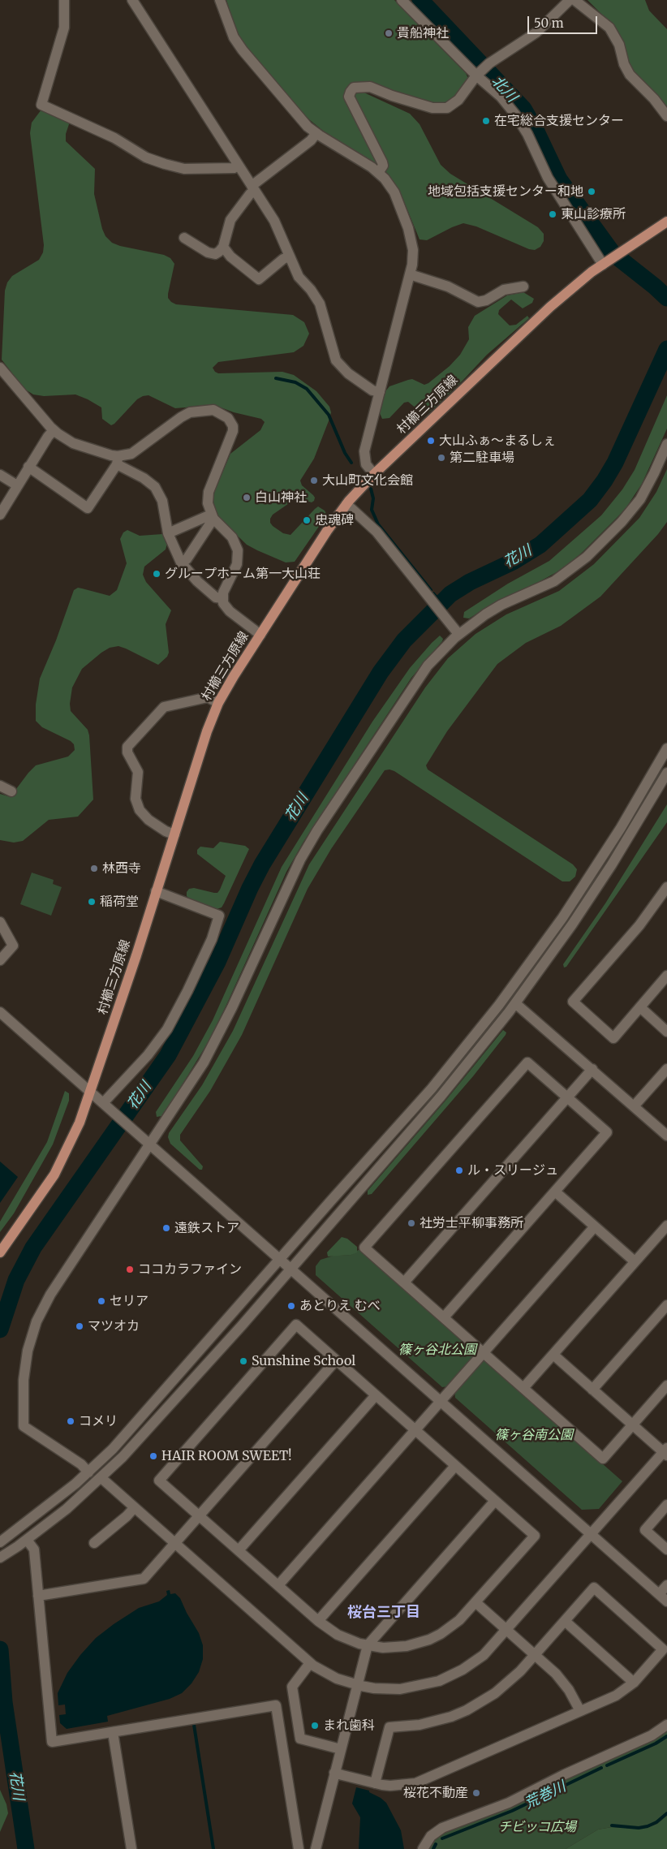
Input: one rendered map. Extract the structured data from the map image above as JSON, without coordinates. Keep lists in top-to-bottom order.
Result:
{
  "streets": {
    "main road": ["村櫛三方原線"]
  },
  "districts": ["桜台三丁目"],
  "water": ["北川", "花川", "荒巻川"],
  "parks": ["篠ヶ谷北公園", "篠ヶ谷南公園", "チビッコ広場"],
  "places": [
    "貴船神社",
    "在宅総合支援センター",
    "地域包括支援センター和地",
    "東山診療所",
    "大山ふぁ～まるしぇ",
    "第二駐車場",
    "大山町文化会館",
    "白山神社",
    "忠魂碑",
    "グループホーム第一大山荘",
    "林西寺",
    "稲荷堂",
    "ル・スリージュ",
    "社労士平柳事務所",
    "遠鉄ストア",
    "ココカラファイン",
    "セリア",
    "あとりえ むべ",
    "マツオカ",
    "Sunshine School",
    "コメリ",
    "HAIR ROOM SWEET!",
    "まれ歯科",
    "桜花不動産"
  ],
  "scale_bar": "50 m"
}
